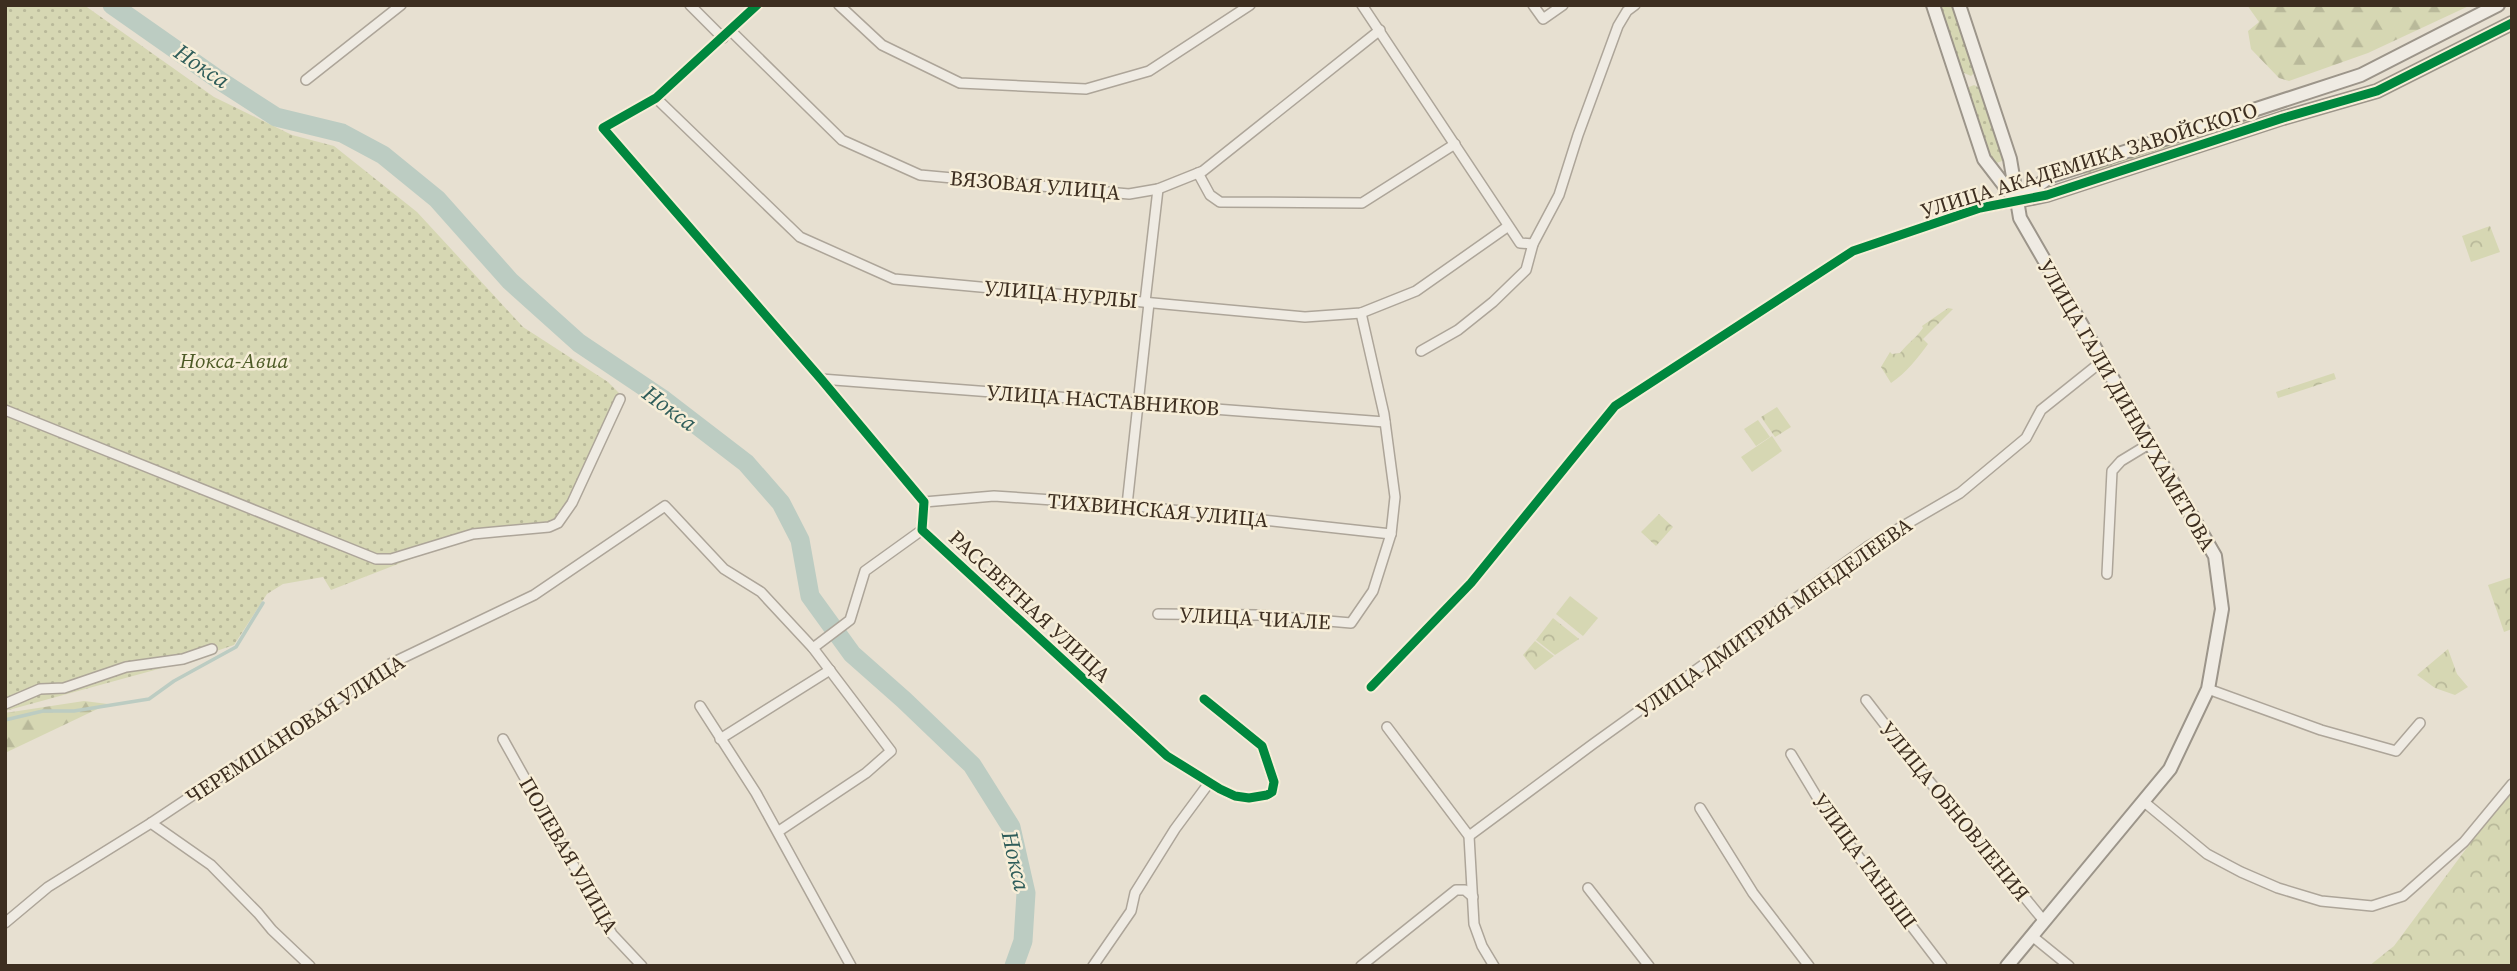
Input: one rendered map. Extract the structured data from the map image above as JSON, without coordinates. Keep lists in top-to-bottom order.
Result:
{
  "streets": {
    "street": [
      "УЛИЦА АКАДЕМИКА ЗАВОЙСКОГО",
      "ВЯЗОВАЯ УЛИЦА",
      "УЛИЦА НУРЛЫ",
      "УЛИЦА НАСТАВНИКОВ",
      "УЛИЦА ГАЛИ ДИНМУХАМЕТОВА",
      "ТИХВИНСКАЯ УЛИЦА",
      "РАССВЕТНАЯ УЛИЦА",
      "УЛИЦА ДМИТРИЯ МЕНДЕЛЕЕВА",
      "УЛИЦА ЧИАЛЕ",
      "ЧЕРЕМШАНОВАЯ УЛИЦА",
      "УЛИЦА ОБНОВЛЕНИЯ",
      "ПОЛЕВАЯ УЛИЦА",
      "УЛИЦА ТАНЫШ"
    ]
  },
  "crossings": [
    ["УЛИЦА АКАДЕМИКА ЗАВОЙСКОГО", "УЛИЦА ГАЛИ ДИНМУХАМЕТОВА"],
    ["УЛИЦА ГАЛИ ДИНМУХАМЕТОВА", "УЛИЦА ДМИТРИЯ МЕНДЕЛЕЕВА"],
    ["УЛИЦА ГАЛИ ДИНМУХАМЕТОВА", "УЛИЦА ОБНОВЛЕНИЯ"],
    ["ТИХВИНСКАЯ УЛИЦА", "РАССВЕТНАЯ УЛИЦА"],
    ["ТИХВИНСКАЯ УЛИЦА", "УЛИЦА ЧИАЛЕ"]
  ],
  "water": ["Нокса"],
  "parks": ["Нокса-Авиа"]
}
